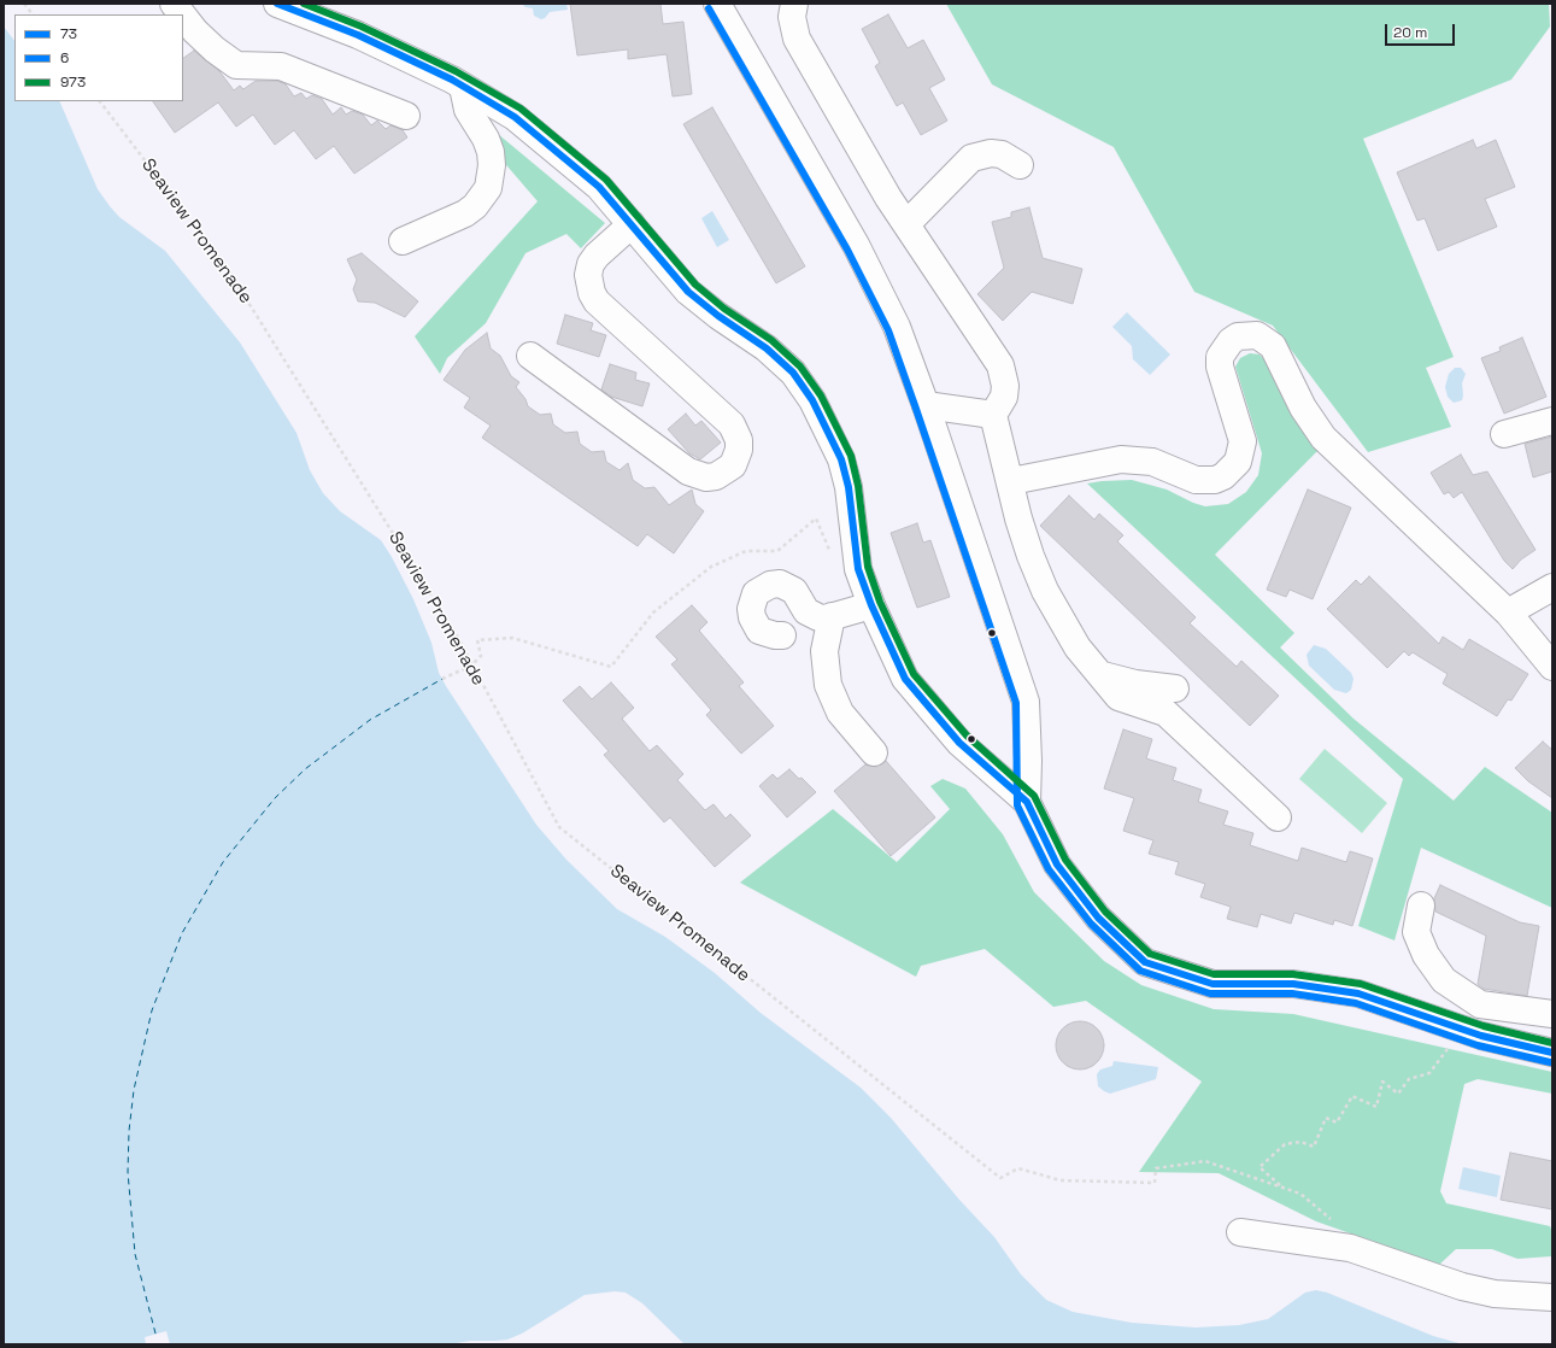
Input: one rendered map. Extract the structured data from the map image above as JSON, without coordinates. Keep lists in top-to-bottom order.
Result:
{
  "streets": {
    "path": ["Seaview Promenade"]
  },
  "lines": ["transit line 73", "transit line 973", "transit line 6"],
  "legend": ["73", "6", "973"],
  "scale_bar": "20 m"
}
